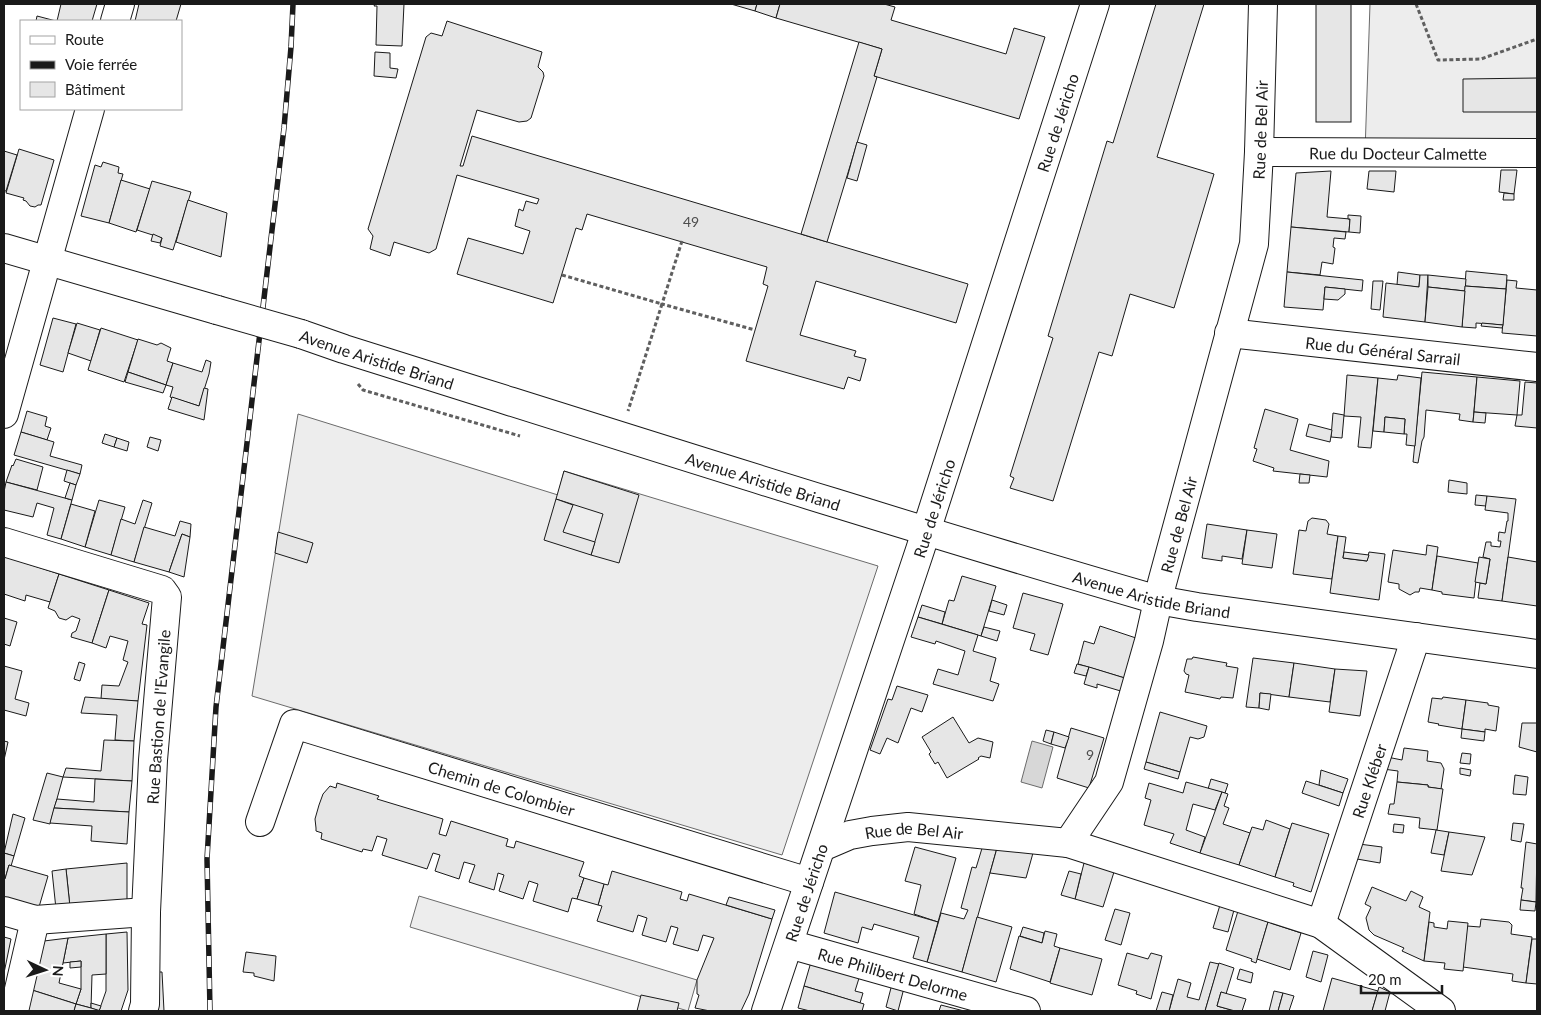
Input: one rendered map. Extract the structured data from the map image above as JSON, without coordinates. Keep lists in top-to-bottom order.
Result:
{
  "streets": {
    "street": [
      "Rue de Jéricho",
      "Rue de Bel Air",
      "Rue du Docteur Calmette",
      "Rue du Général Sarrail",
      "Avenue Aristide Briand",
      "Rue Bastion de l'Evangile",
      "Rue Kléber",
      "Chemin de Colombier",
      "Rue Philibert Delorme"
    ]
  },
  "crossings": [
    ["Rue de Jéricho", "Rue de Bel Air"],
    ["Rue de Jéricho", "Avenue Aristide Briand"],
    ["Rue de Jéricho", "Chemin de Colombier"],
    ["Rue de Jéricho", "Rue Philibert Delorme"],
    ["Rue de Bel Air", "Rue du Docteur Calmette"],
    ["Rue de Bel Air", "Rue du Général Sarrail"],
    ["Rue de Bel Air", "Avenue Aristide Briand"],
    ["Avenue Aristide Briand", "Rue Kléber"]
  ],
  "house_numbers": ["49", "9"],
  "legend": ["Route", "Voie ferrée", "Bâtiment"],
  "scale_bar": "20 m",
  "north": "right"
}
